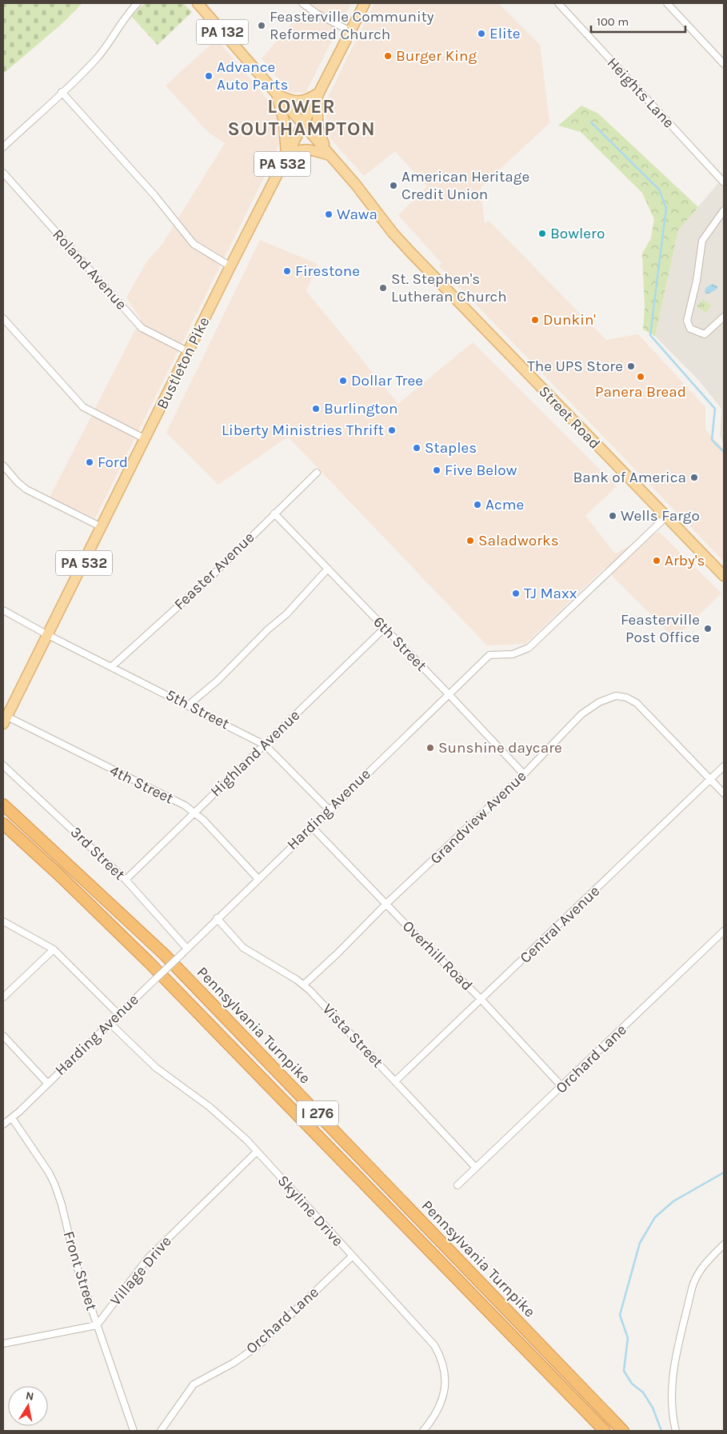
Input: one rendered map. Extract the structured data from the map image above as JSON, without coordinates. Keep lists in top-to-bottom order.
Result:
{
  "streets": {
    "highway": ["Pennsylvania Turnpike", "I 276"],
    "main road": [
      "PA 132",
      "PA 532",
      "Bustleton Pike",
      "Street Road"
    ],
    "street": [
      "Heights Lane",
      "Roland Avenue",
      "Feaster Avenue",
      "6th Street",
      "5th Street",
      "Highland Avenue",
      "4th Street",
      "Harding Avenue",
      "Grandview Avenue",
      "3rd Street",
      "Central Avenue",
      "Overhill Road",
      "Vista Street",
      "Orchard Lane",
      "Skyline Drive",
      "Front Street",
      "Village Drive"
    ]
  },
  "crossings": [
    ["Roland Avenue", "Bustleton Pike"],
    ["Bustleton Pike", "Street Road"],
    ["Bustleton Pike", "5th Street"],
    ["Bustleton Pike", "4th Street"],
    ["Street Road", "Harding Avenue"],
    ["Feaster Avenue", "6th Street"],
    ["Feaster Avenue", "5th Street"],
    ["6th Street", "Highland Avenue"],
    ["6th Street", "Harding Avenue"],
    ["6th Street", "Grandview Avenue"],
    ["5th Street", "Highland Avenue"],
    ["5th Street", "Harding Avenue"],
    ["Highland Avenue", "4th Street"],
    ["Highland Avenue", "3rd Street"],
    ["4th Street", "Harding Avenue"],
    ["Harding Avenue", "3rd Street"],
    ["Harding Avenue", "Overhill Road"],
    ["Harding Avenue", "Vista Street"],
    ["Harding Avenue", "Skyline Drive"],
    ["Harding Avenue", "Front Street"],
    ["Grandview Avenue", "Central Avenue"],
    ["Grandview Avenue", "Overhill Road"],
    ["Grandview Avenue", "Vista Street"],
    ["Central Avenue", "Overhill Road"],
    ["Central Avenue", "Vista Street"],
    ["Overhill Road", "Orchard Lane"],
    ["Vista Street", "Orchard Lane"],
    ["Orchard Lane", "Skyline Drive"],
    ["Skyline Drive", "Village Drive"],
    ["Front Street", "Village Drive"]
  ],
  "districts": ["LOWER SOUTHAMPTON"],
  "places": [
    "Feasterville Community Reformed Church",
    "Elite",
    "Burger King",
    "Advance Auto Parts",
    "American Heritage Credit Union",
    "Wawa",
    "Bowlero",
    "Firestone",
    "St. Stephen's Lutheran Church",
    "Dunkin'",
    "The UPS Store",
    "Panera Bread",
    "Dollar Tree",
    "Burlington",
    "Liberty Ministries Thrift",
    "Staples",
    "Ford",
    "Five Below",
    "Bank of America",
    "Acme",
    "Wells Fargo",
    "Saladworks",
    "Arby's",
    "TJ Maxx",
    "Feasterville Post Office",
    "Sunshine daycare"
  ],
  "scale_bar": "100 m",
  "north": "top"
}
